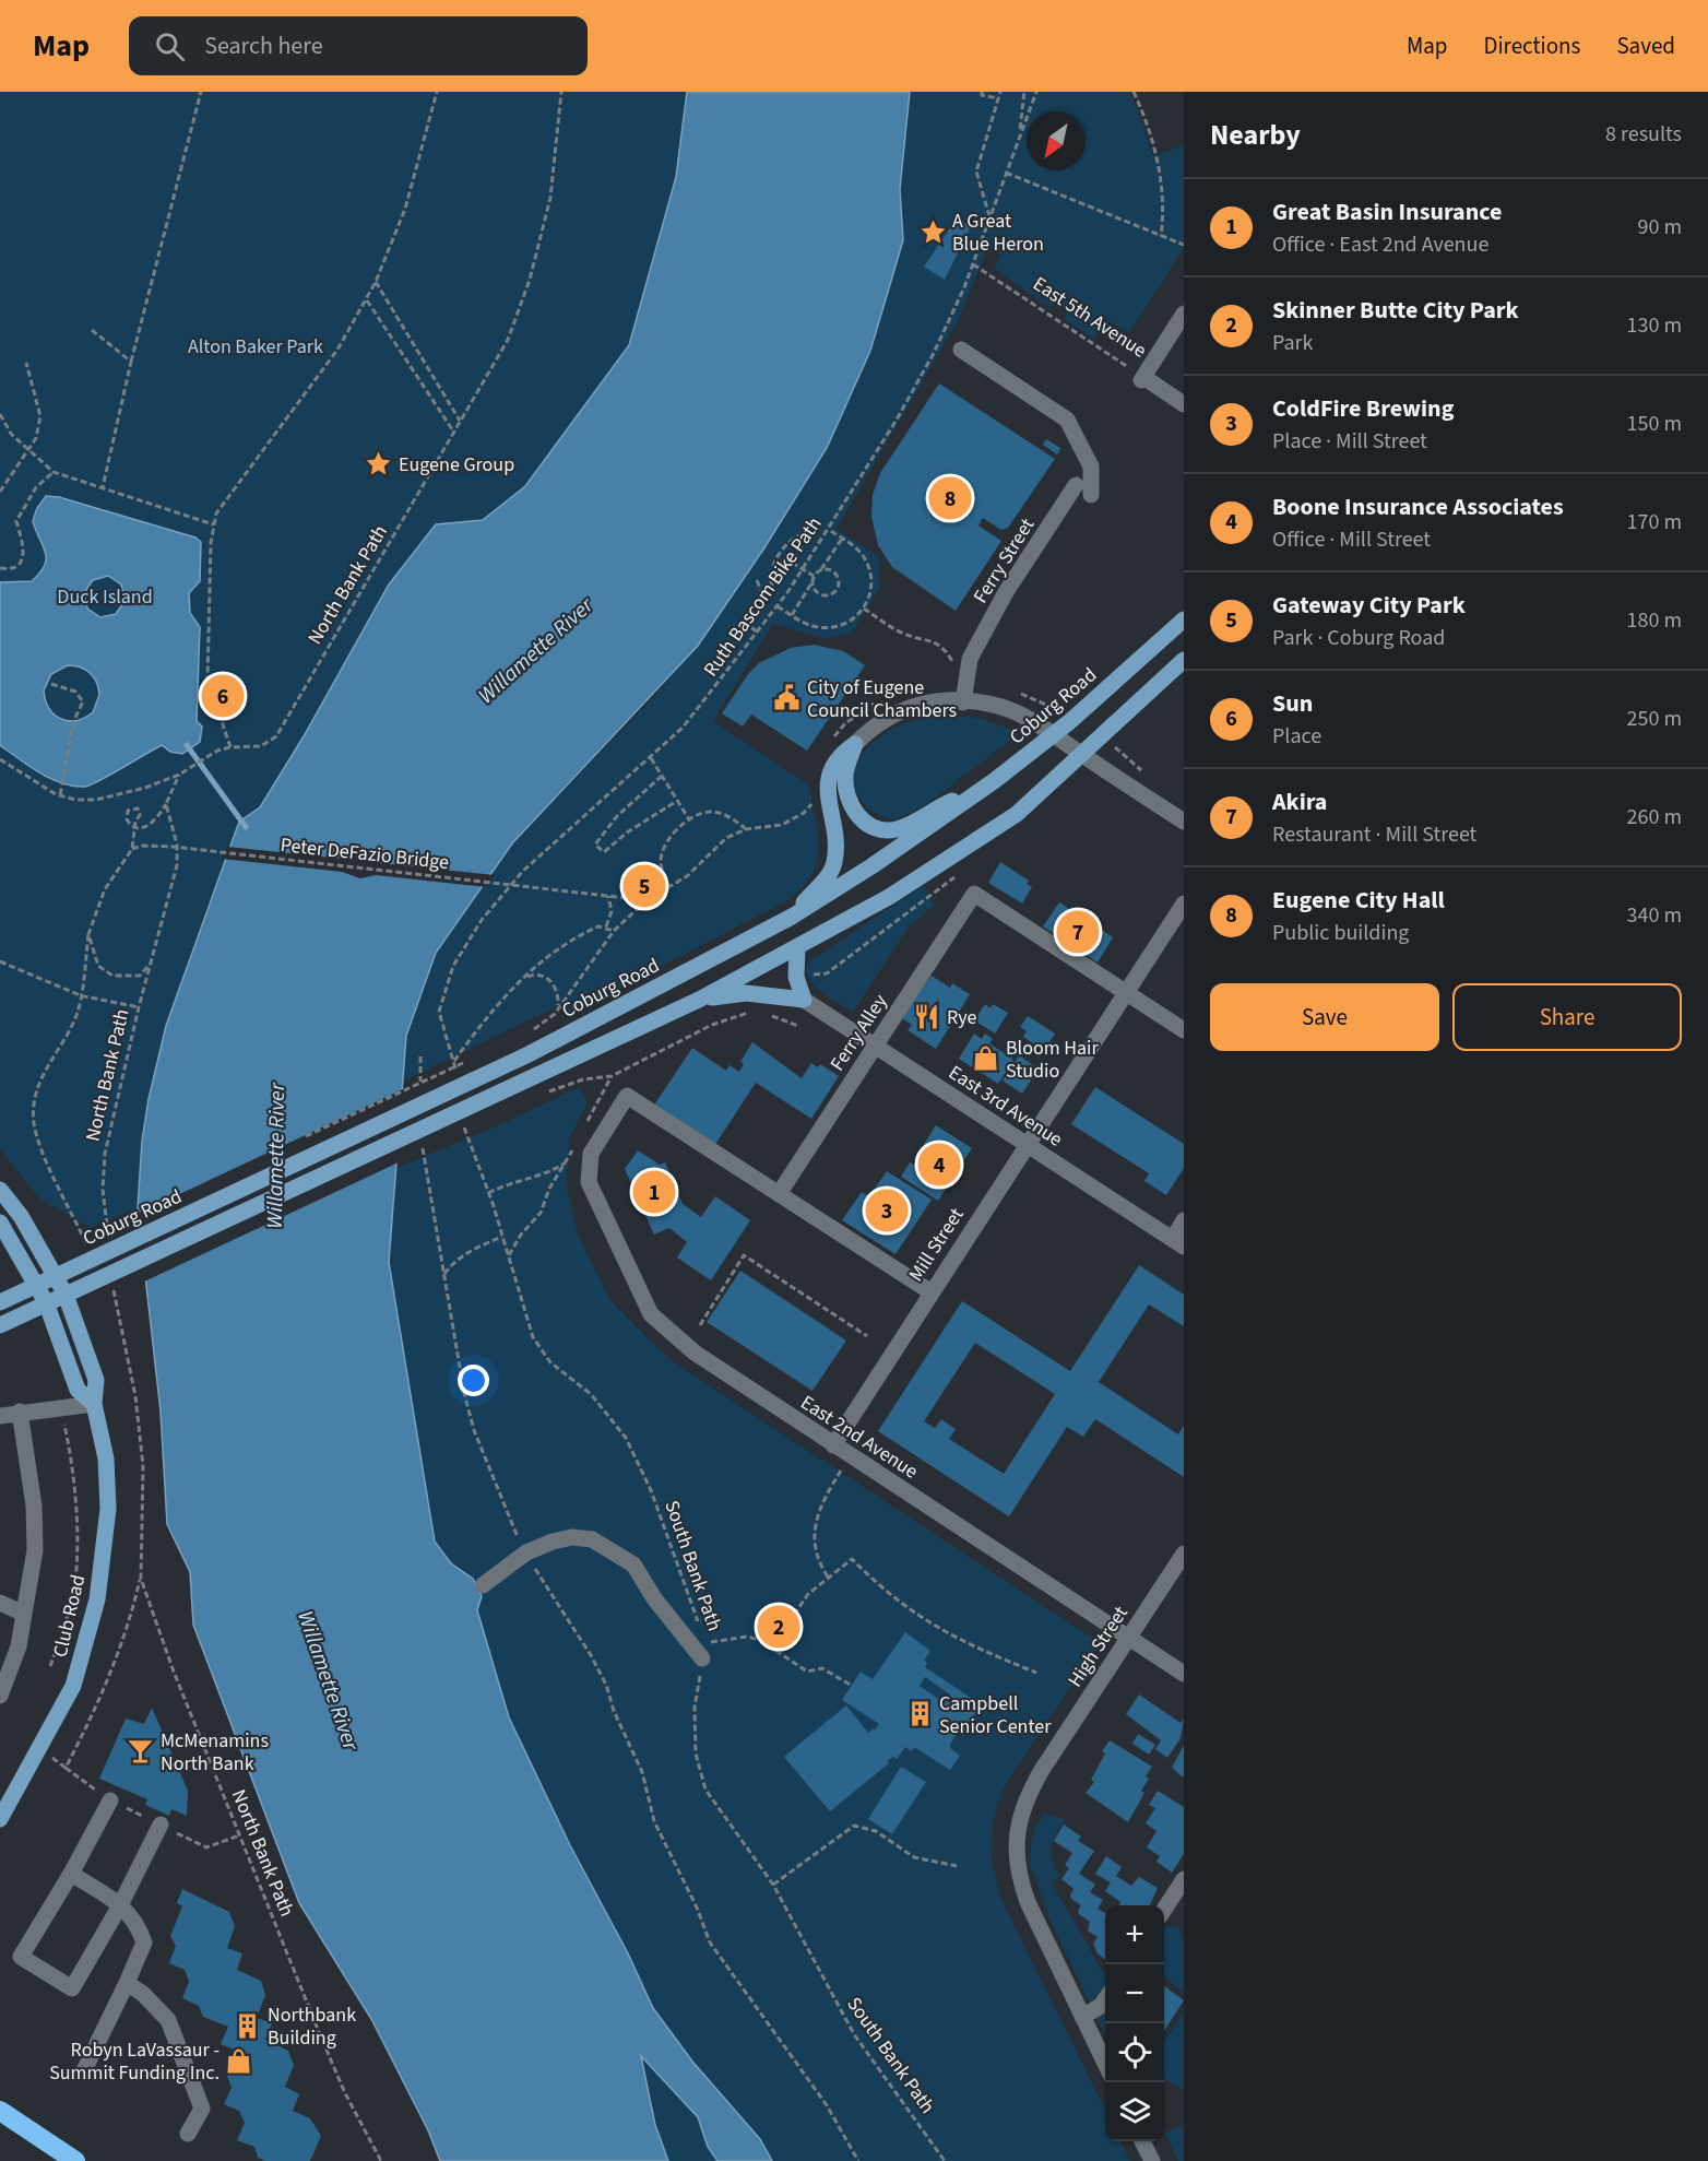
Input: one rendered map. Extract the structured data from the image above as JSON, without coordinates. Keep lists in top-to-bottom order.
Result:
{
  "streets": {
    "main road": ["Coburg Road", "Club Road"],
    "street": [
      "East 5th Avenue",
      "Ferry Street",
      "Ferry Alley",
      "East 3rd Avenue",
      "Mill Street",
      "East 2nd Avenue",
      "High Street"
    ],
    "path": [
      "North Bank Path",
      "Ruth Bascom Bike Path",
      "Peter DeFazio Bridge",
      "South Bank Path"
    ]
  },
  "crossings": [
    ["East 5th Avenue", "Ruth Bascom Bike Path"],
    ["Ferry Alley", "East 3rd Avenue"],
    ["Ferry Alley", "Mill Street"],
    ["Ferry Alley", "East 2nd Avenue"],
    ["East 3rd Avenue", "Mill Street"],
    ["Mill Street", "East 2nd Avenue"],
    ["East 2nd Avenue", "High Street"]
  ],
  "water": ["Willamette River"],
  "parks": ["Alton Baker Park", "Duck Island"],
  "places": {
    "place": ["A Great Blue Heron", "Eugene Group"],
    "public building": ["City of Eugene Council Chambers"],
    "restaurant": ["Rye"],
    "shop": ["Bloom Hair Studio", "Robyn LaVassaur - Summit Funding Inc."],
    "building": ["Campbell Senior Center", "Northbank Building"],
    "bar": ["McMenamins North Bank"]
  },
  "north": "bottom left",
  "page": {
    "header": "Map",
    "search": "Search here",
    "nav": ["Map", "Directions", "Saved"],
    "heading": ["Nearby", "8 results"],
    "list": [
      {
        "mark": "1",
        "name": "Great Basin Insurance",
        "note": "Office · East 2nd Avenue",
        "value": "90 m"
      },
      {
        "mark": "2",
        "name": "Skinner Butte City Park",
        "note": "Park",
        "value": "130 m"
      },
      {
        "mark": "3",
        "name": "ColdFire Brewing",
        "note": "Place · Mill Street",
        "value": "150 m"
      },
      {
        "mark": "4",
        "name": "Boone Insurance Associates",
        "note": "Office · Mill Street",
        "value": "170 m"
      },
      {
        "mark": "5",
        "name": "Gateway City Park",
        "note": "Park · Coburg Road",
        "value": "180 m"
      },
      {
        "mark": "6",
        "name": "Sun",
        "note": "Place",
        "value": "250 m"
      },
      {
        "mark": "7",
        "name": "Akira",
        "note": "Restaurant · Mill Street",
        "value": "260 m"
      },
      {
        "mark": "8",
        "name": "Eugene City Hall",
        "note": "Public building",
        "value": "340 m"
      }
    ],
    "pins": [
      "8",
      "6",
      "5",
      "7",
      "4",
      "1",
      "3",
      "2"
    ],
    "buttons": ["Save", "Share"],
    "map_buttons": ["+", "−"]
  }
}
